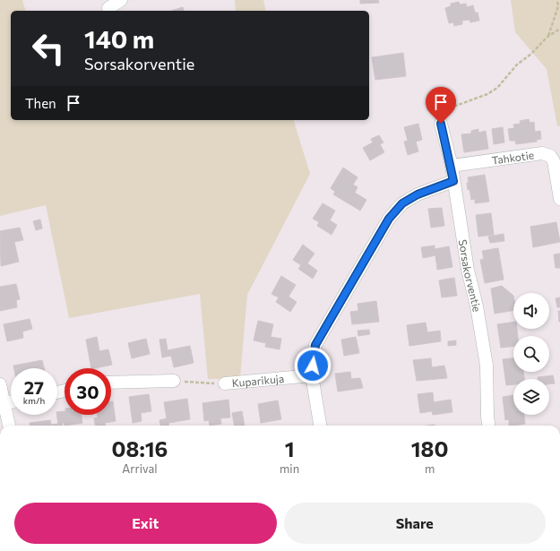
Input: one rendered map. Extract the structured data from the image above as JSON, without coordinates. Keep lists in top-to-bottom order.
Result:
{
  "streets": {
    "street": ["Tahkotie", "Sorsakorventie", "Kuparikuja"]
  },
  "crossings": [
    ["Tahkotie", "Sorsakorventie"]
  ],
  "page": {
    "turn": ["140 m", "Sorsakorventie"],
    "then": "Then",
    "speed": "27 km/h",
    "limit": "30",
    "eta": [
      "08:16",
      "Arrival",
      "1",
      "min",
      "180",
      "m"
    ],
    "buttons": ["Exit", "Share"]
  }
}
